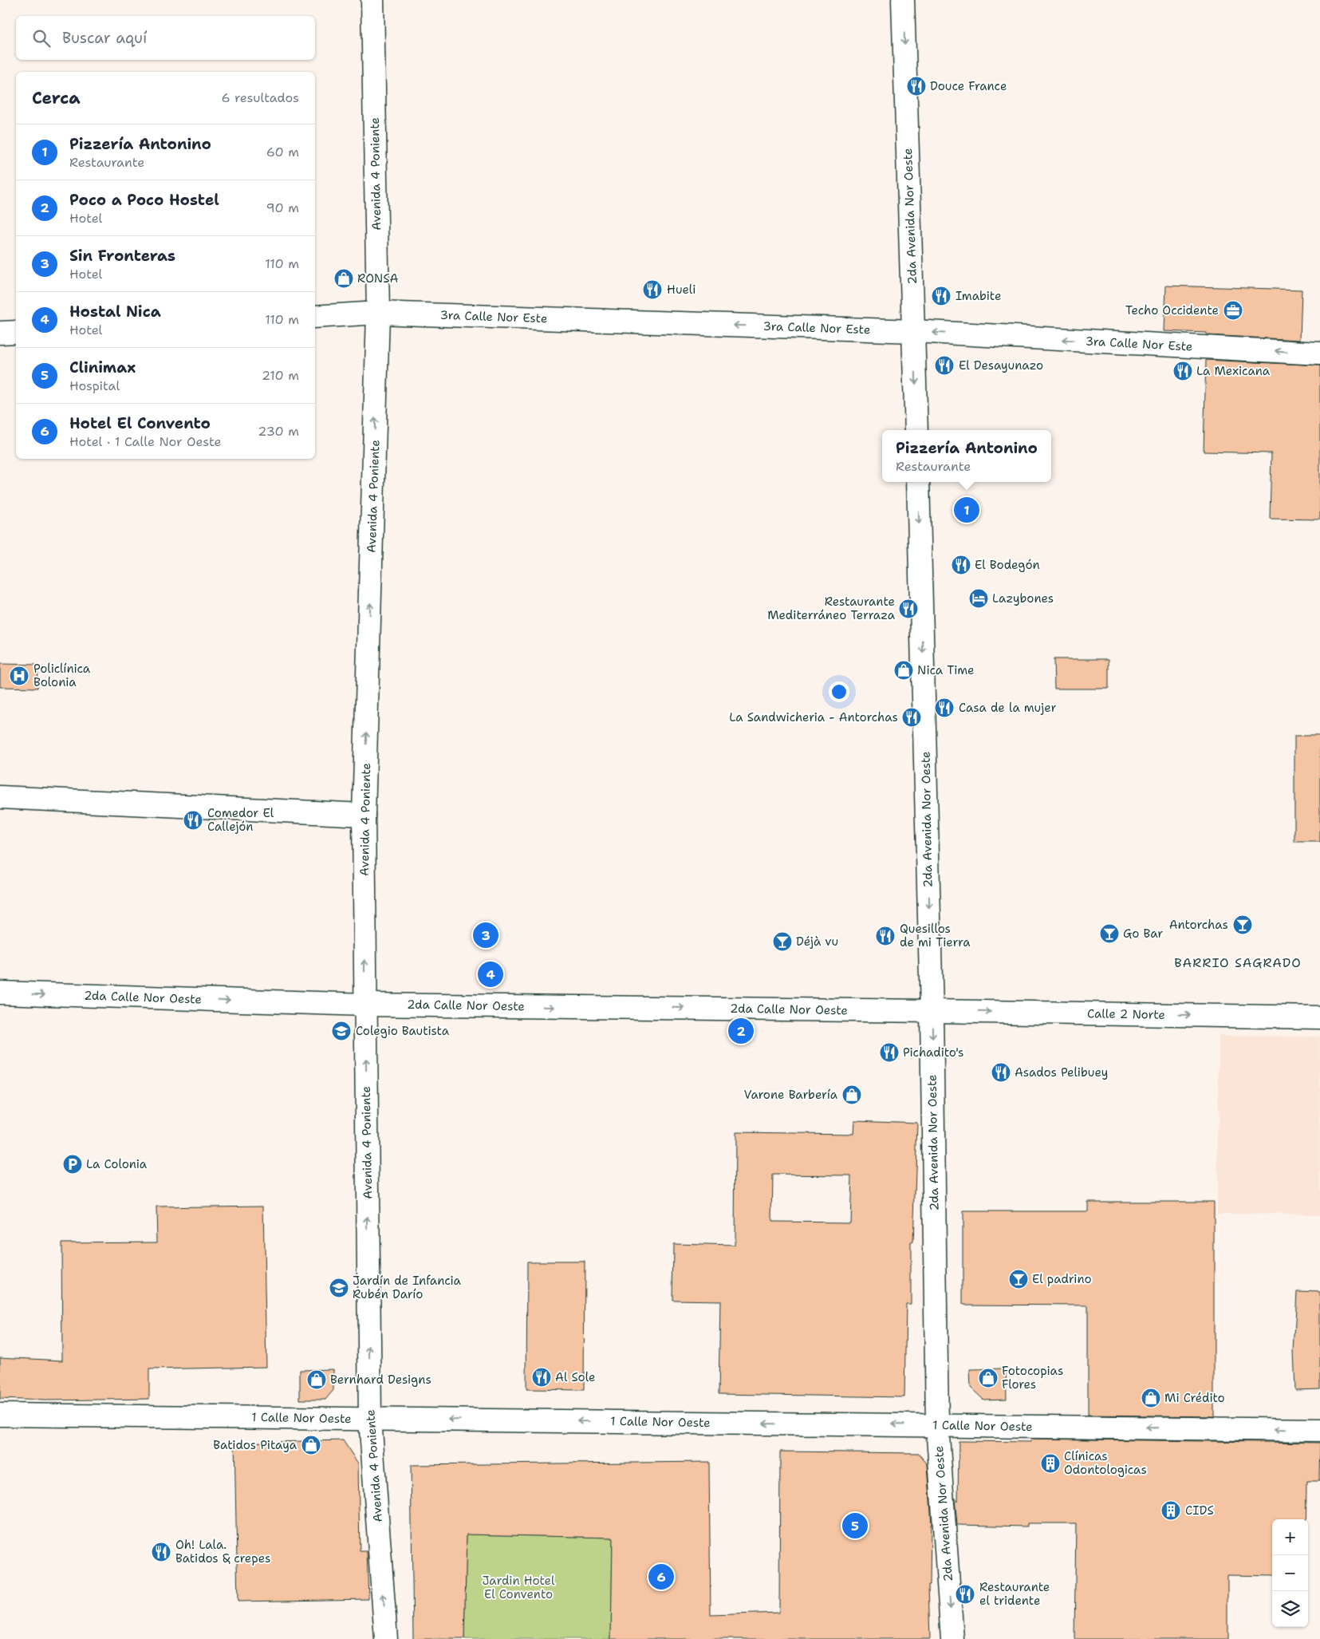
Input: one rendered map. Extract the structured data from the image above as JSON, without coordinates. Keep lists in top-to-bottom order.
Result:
{
  "streets": {
    "street": [
      "Avenida 4 Poniente",
      "2da Avenida Nor Oeste",
      "3ra Calle Nor Este",
      "2da Calle Nor Oeste",
      "Calle 2 Norte",
      "1 Calle Nor Oeste"
    ]
  },
  "crossings": [
    ["Avenida 4 Poniente", "3ra Calle Nor Este"],
    ["Avenida 4 Poniente", "2da Calle Nor Oeste"],
    ["Avenida 4 Poniente", "1 Calle Nor Oeste"],
    ["2da Avenida Nor Oeste", "3ra Calle Nor Este"],
    ["2da Avenida Nor Oeste", "2da Calle Nor Oeste"],
    ["2da Avenida Nor Oeste", "Calle 2 Norte"],
    ["2da Avenida Nor Oeste", "1 Calle Nor Oeste"],
    ["2da Calle Nor Oeste", "Calle 2 Norte"]
  ],
  "one_way": [
    "Avenida 4 Poniente",
    "2da Avenida Nor Oeste",
    "3ra Calle Nor Este",
    "Calle 2 Norte",
    "1 Calle Nor Oeste"
  ],
  "districts": ["BARRIO SAGRADO"],
  "parks": ["Jardin Hotel El Convento"],
  "places": {
    "restaurant": [
      "Douce France",
      "Hueli",
      "Imabite",
      "El Desayunazo",
      "La Mexicana",
      "El Bodegón",
      "Restaurante Mediterráneo Terraza",
      "Casa de la mujer",
      "La Sandwicheria - Antorchas",
      "Comedor El Callejón",
      "Quesillos de mi Tierra",
      "Pichadito's",
      "Asados Pelibuey",
      "Al Sole",
      "Oh! Lala. Batidos & crepes",
      "Restaurante el tridente"
    ],
    "shop": [
      "RONSA",
      "Nica Time",
      "Varone Barbería",
      "Fotocopias Flores",
      "Bernhard Designs",
      "Mi Crédito",
      "Batidos Pitaya"
    ],
    "office": ["Techo Occidente"],
    "hotel": ["Lazybones"],
    "hospital": ["Policlínica Bolonia"],
    "bar": [
      "Antorchas",
      "Go Bar",
      "Déjà vu",
      "El padrino"
    ],
    "school or university": ["Colegio Bautista", "Jardín de Infancia Rubén Darío"],
    "parking": ["La Colonia"],
    "building": ["Clínicas Odontologicas", "CIDS"]
  },
  "page": {
    "search": "Buscar aquí",
    "heading": ["Cerca", "6 resultados"],
    "list": [
      {
        "mark": "1",
        "name": "Pizzería Antonino",
        "note": "Restaurante",
        "value": "60 m"
      },
      {
        "mark": "2",
        "name": "Poco a Poco Hostel",
        "note": "Hotel",
        "value": "90 m"
      },
      {
        "mark": "3",
        "name": "Sin Fronteras",
        "note": "Hotel",
        "value": "110 m"
      },
      {
        "mark": "4",
        "name": "Hostal Nica",
        "note": "Hotel",
        "value": "110 m"
      },
      {
        "mark": "5",
        "name": "Clinimax",
        "note": "Hospital",
        "value": "210 m"
      },
      {
        "mark": "6",
        "name": "Hotel El Convento",
        "note": "Hotel · 1 Calle Nor Oeste",
        "value": "230 m"
      }
    ],
    "popup": ["Pizzería Antonino", "Restaurante"],
    "pins": [
      "1",
      "3",
      "4",
      "2",
      "5",
      "6"
    ],
    "map_buttons": ["+", "−"]
  }
}
